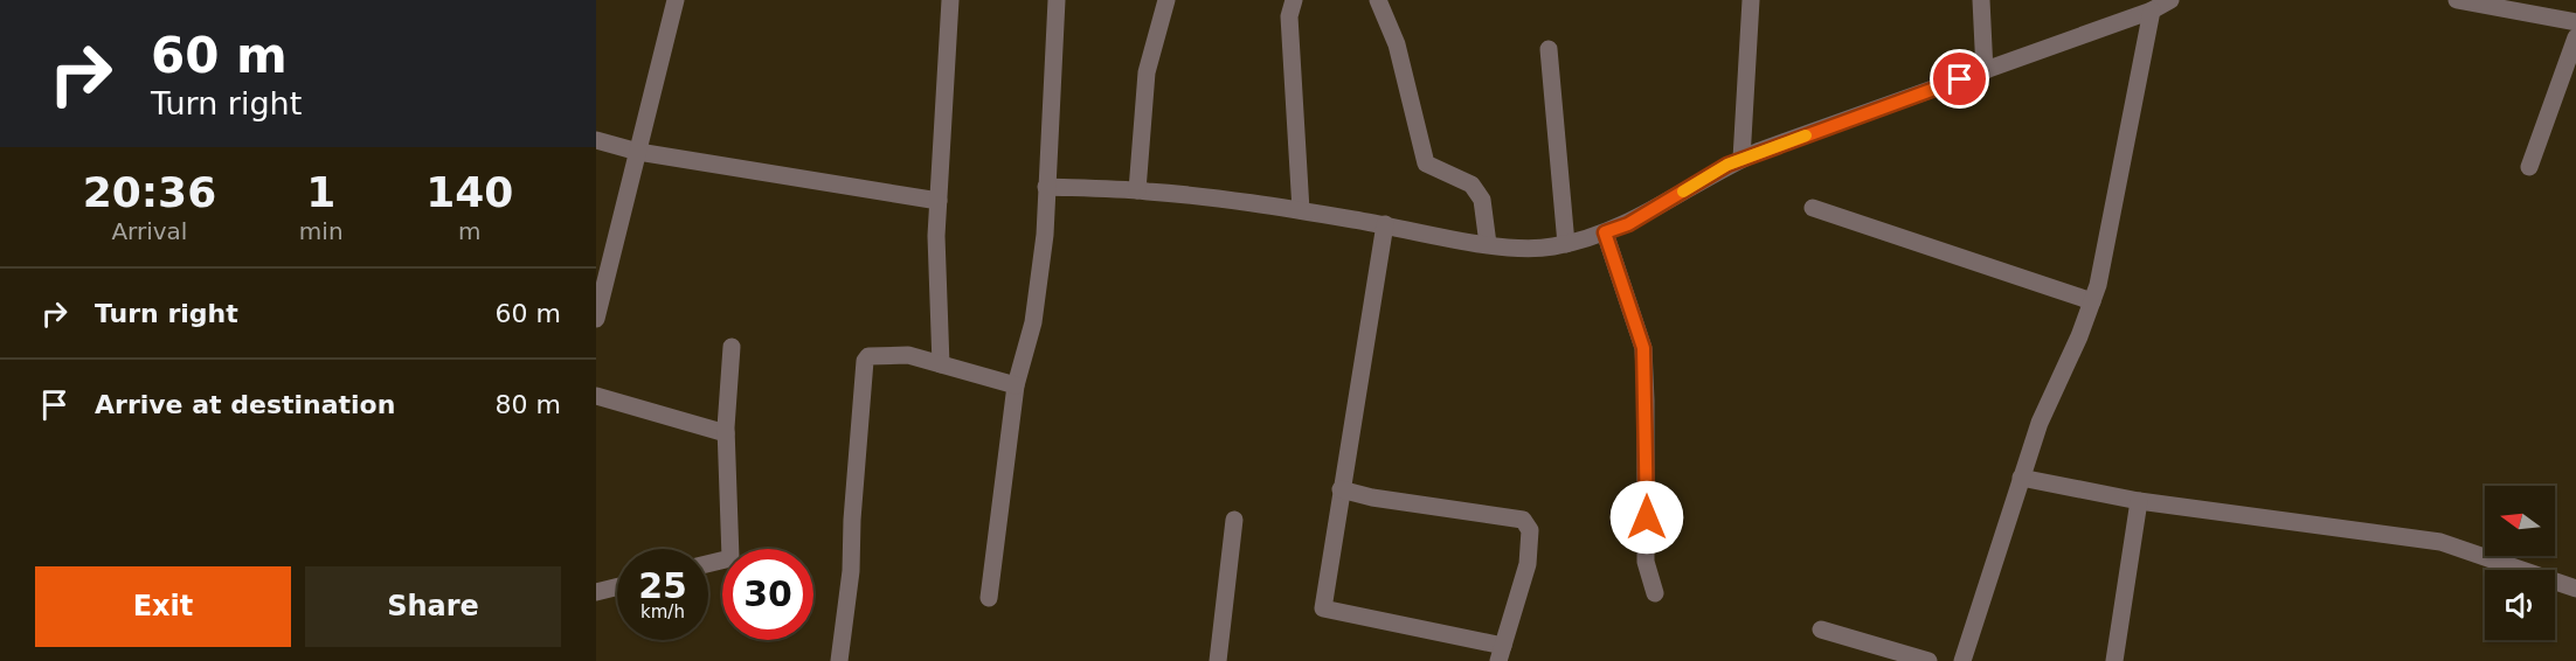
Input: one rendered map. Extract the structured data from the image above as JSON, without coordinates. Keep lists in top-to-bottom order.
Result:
{
  "north": "left",
  "page": {
    "turn": ["60 m", "Turn right"],
    "eta": [
      "20:36",
      "Arrival",
      "1",
      "min",
      "140",
      "m"
    ],
    "list": [
      {
        "name": "Turn right",
        "value": "60 m"
      },
      {
        "name": "Arrive at destination",
        "value": "80 m"
      }
    ],
    "speed": "25 km/h",
    "limit": "30",
    "buttons": ["Exit", "Share"]
  }
}
